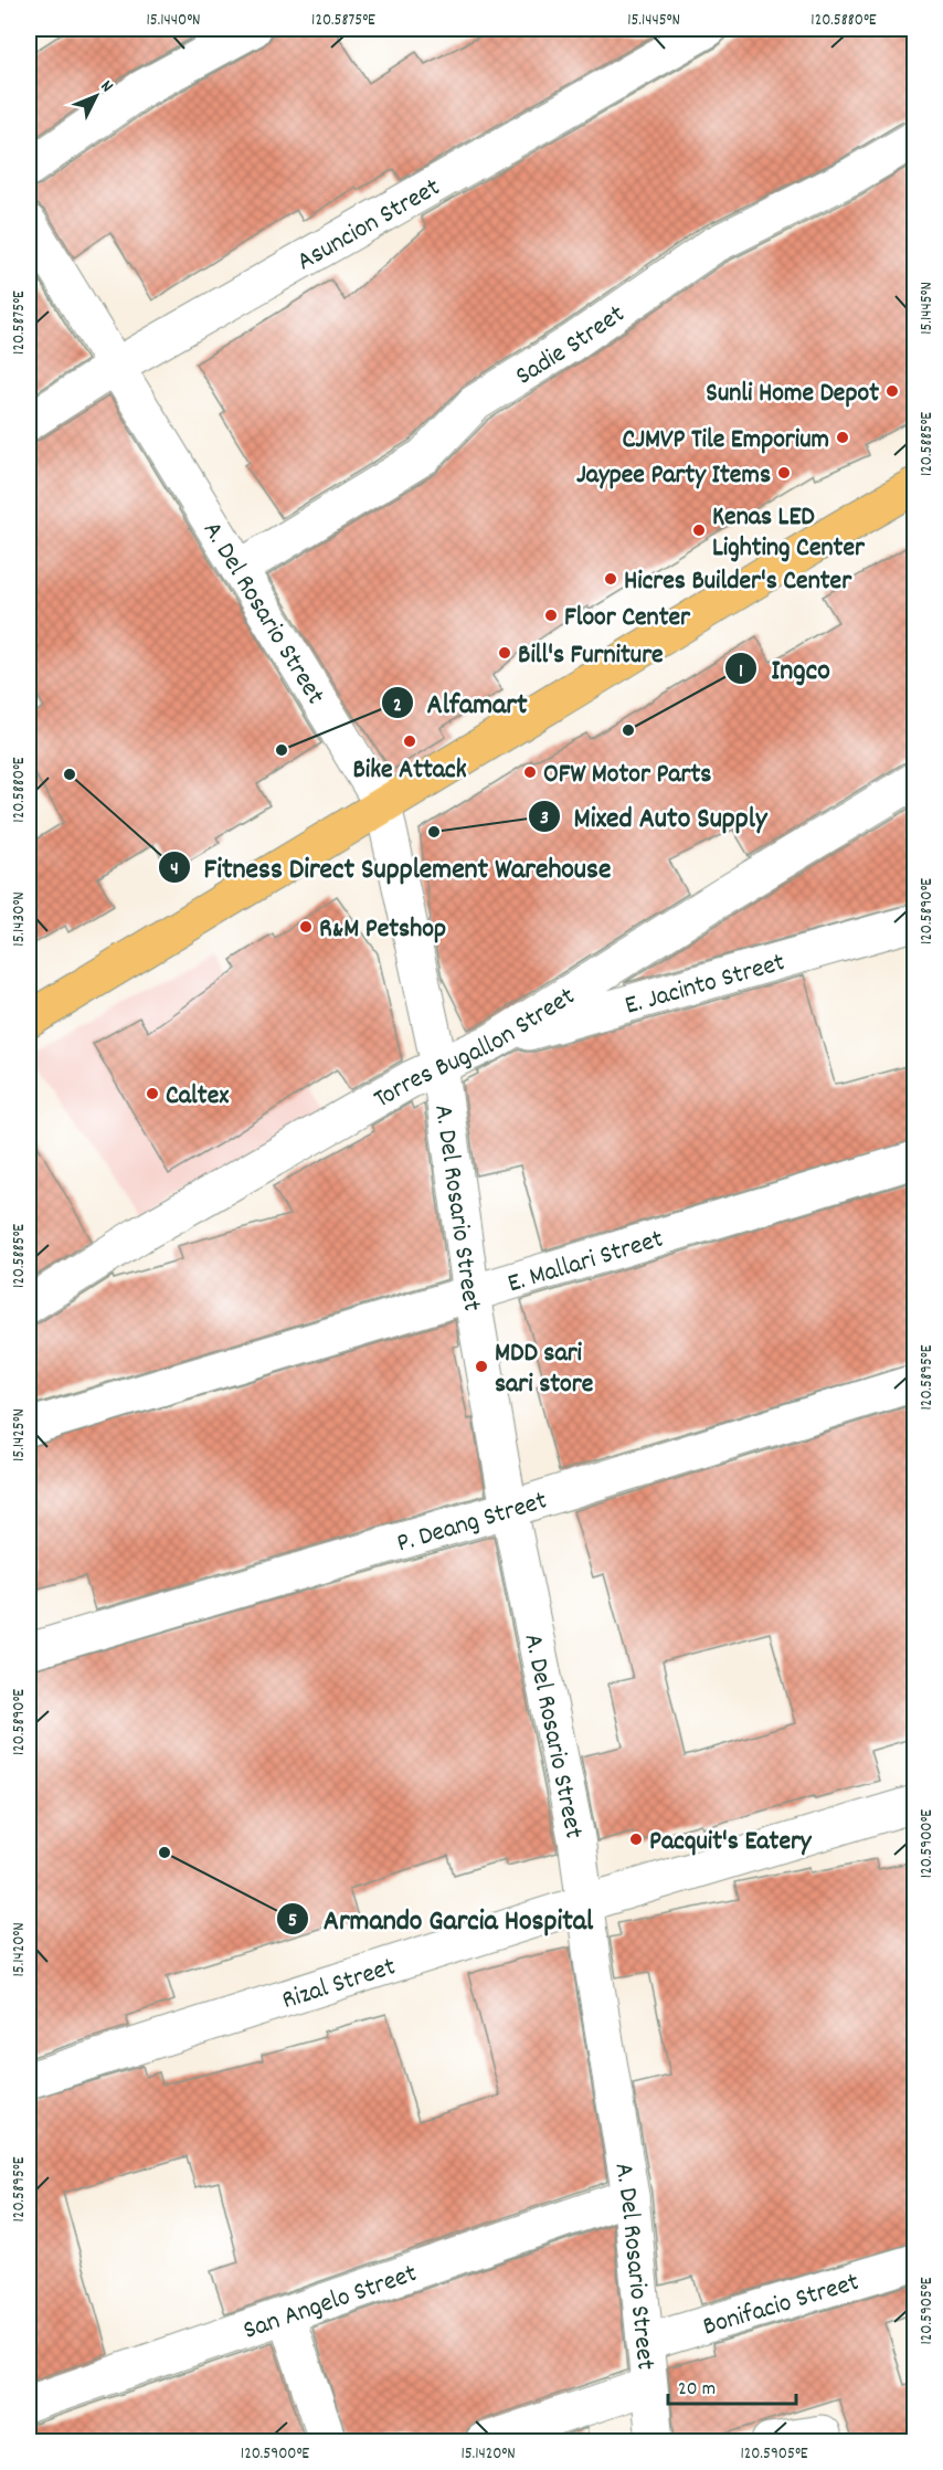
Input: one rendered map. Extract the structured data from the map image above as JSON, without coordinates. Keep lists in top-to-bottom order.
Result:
{
  "streets": {
    "street": [
      "Asuncion Street",
      "Sadie Street",
      "A. Del Rosario Street",
      "E. Jacinto Street",
      "Torres Bugallon Street",
      "E. Mallari Street",
      "P. Deang Street",
      "Rizal Street",
      "San Angelo Street",
      "Bonifacio Street"
    ]
  },
  "crossings": [
    ["Asuncion Street", "A. Del Rosario Street"],
    ["Sadie Street", "A. Del Rosario Street"],
    ["A. Del Rosario Street", "Torres Bugallon Street"],
    ["A. Del Rosario Street", "E. Mallari Street"],
    ["A. Del Rosario Street", "P. Deang Street"],
    ["A. Del Rosario Street", "Rizal Street"],
    ["A. Del Rosario Street", "San Angelo Street"],
    ["A. Del Rosario Street", "Bonifacio Street"],
    ["E. Jacinto Street", "Torres Bugallon Street"]
  ],
  "places": [
    "Sunli Home Depot",
    "CJMVP Tile Emporium",
    "Jaypee Party Items",
    "Kenas LED Lighting Center",
    "Hicres Builder's Center",
    "Floor Center",
    "Bill's Furniture",
    "Ingco",
    "Bike Attack",
    "Alfamart",
    "OFW Motor Parts",
    "Fitness Direct Supplement Warehouse",
    "Mixed Auto Supply",
    "R&M Petshop",
    "Caltex",
    "MDD sari sari store",
    "Pacquit's Eatery",
    "Armando Garcia Hospital"
  ],
  "scale_bar": "20 m",
  "north": "top right",
  "coordinates": [
    "15.1440°N",
    "120.5875°E",
    "15.1445°N",
    "120.5880°E",
    "120.5885°E",
    "120.5890°E",
    "15.1430°N",
    "120.5895°E",
    "15.1425°N",
    "120.5900°E",
    "15.1420°N",
    "120.5905°E"
  ]
}
